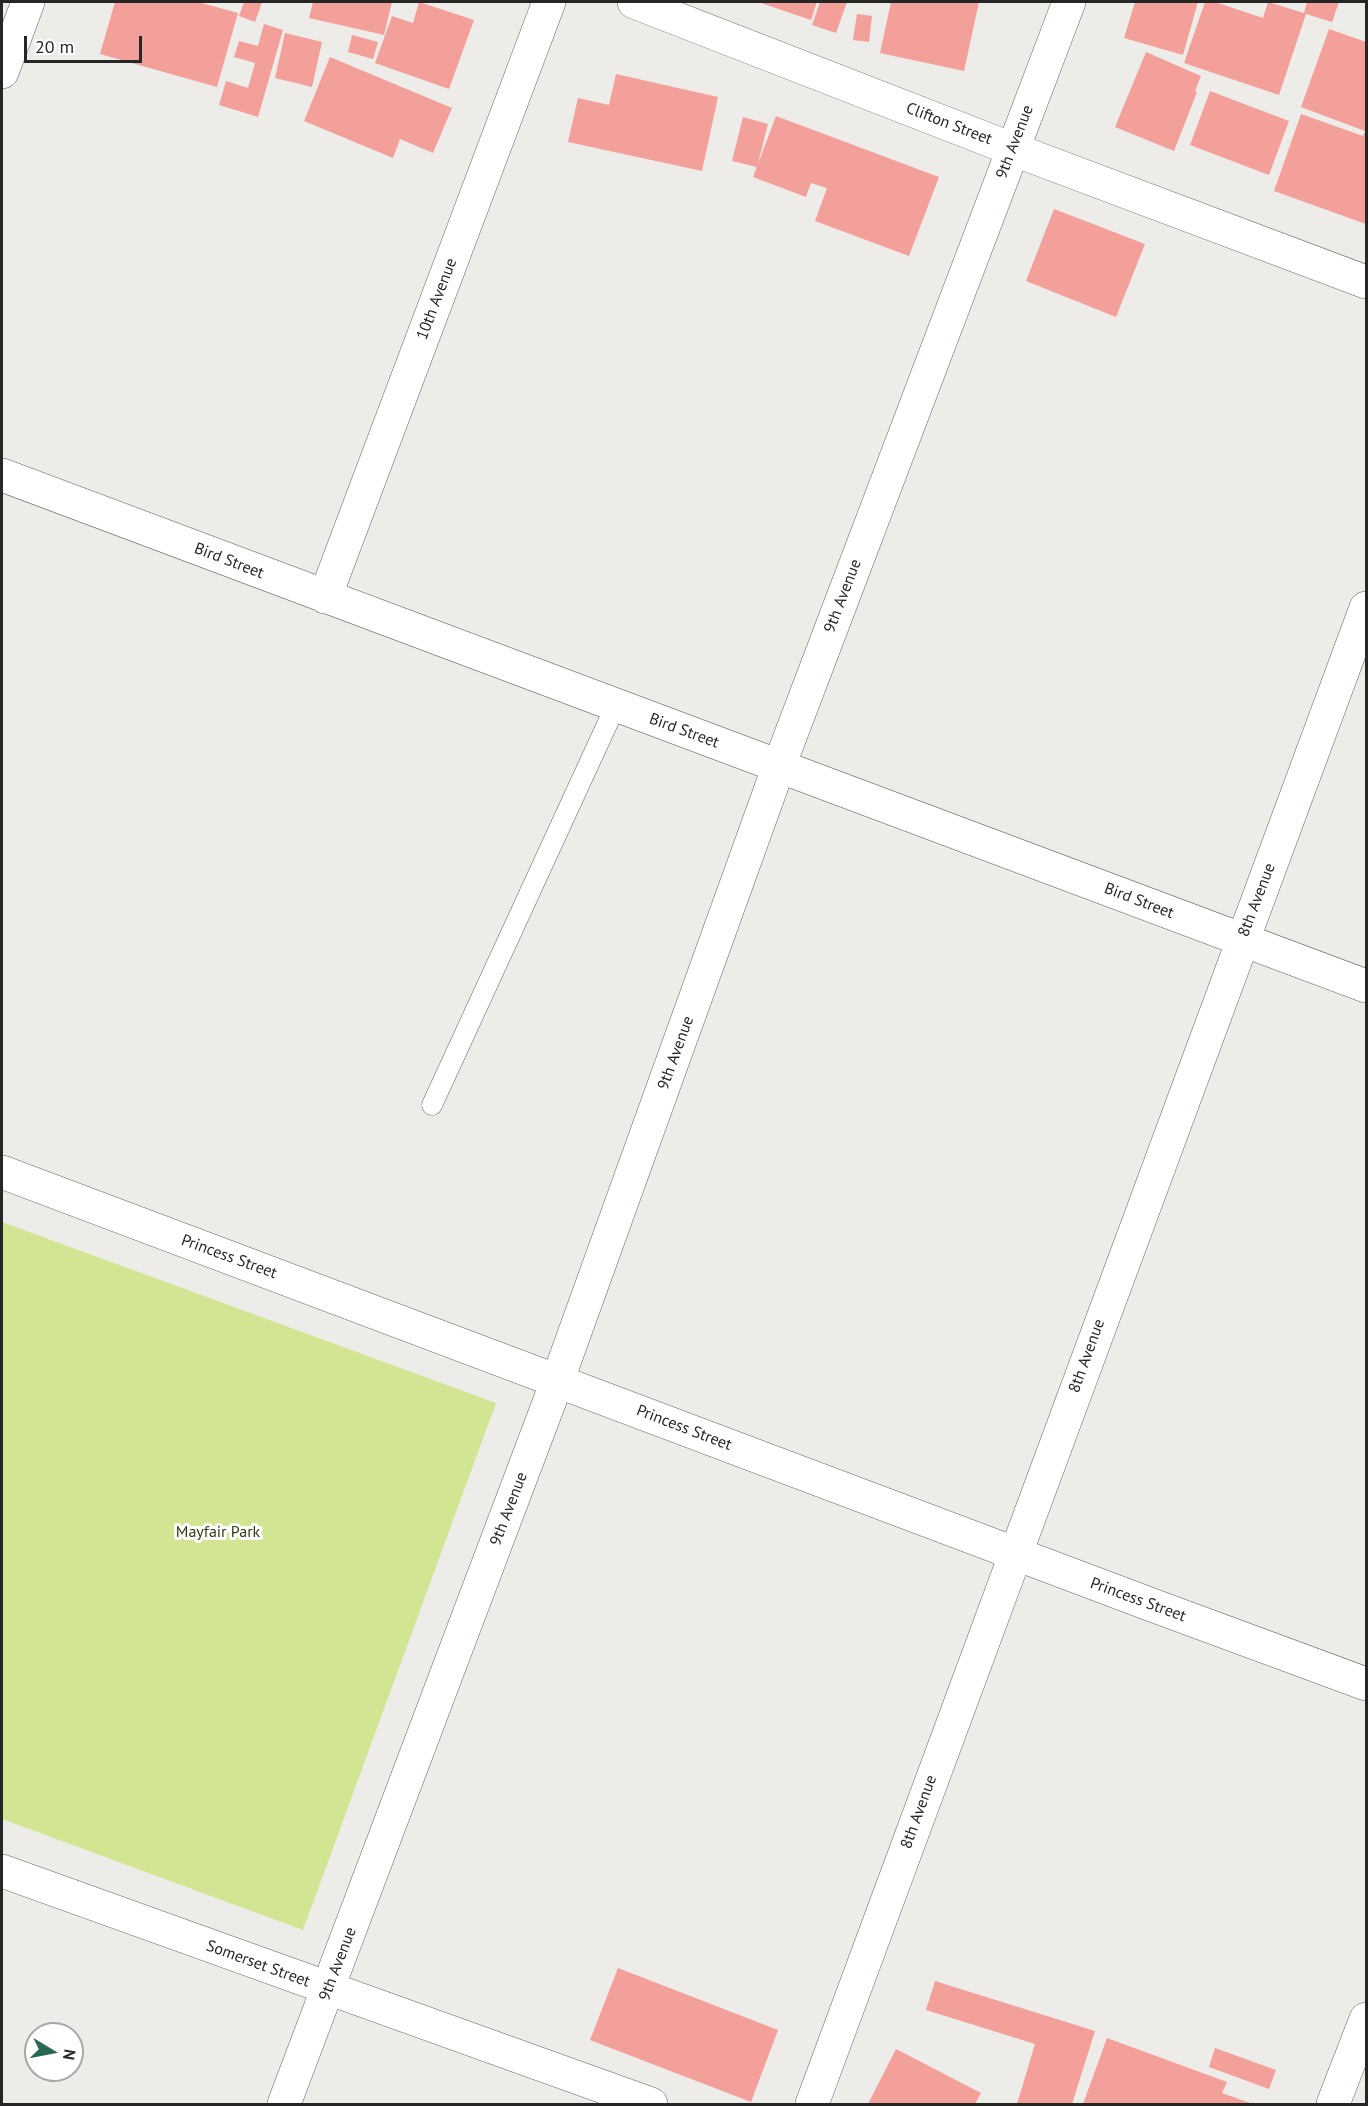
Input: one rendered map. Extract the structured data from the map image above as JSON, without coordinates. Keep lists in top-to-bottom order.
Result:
{
  "streets": {
    "street": [
      "Clifton Street",
      "9th Avenue",
      "10th Avenue",
      "Bird Street",
      "8th Avenue",
      "Princess Street",
      "Somerset Street"
    ]
  },
  "crossings": [
    ["Clifton Street", "9th Avenue"],
    ["9th Avenue", "Bird Street"],
    ["9th Avenue", "Princess Street"],
    ["9th Avenue", "Somerset Street"],
    ["10th Avenue", "Bird Street"],
    ["Bird Street", "8th Avenue"],
    ["8th Avenue", "Princess Street"]
  ],
  "parks": ["Mayfair Park"],
  "scale_bar": "20 m",
  "north": "right"
}
